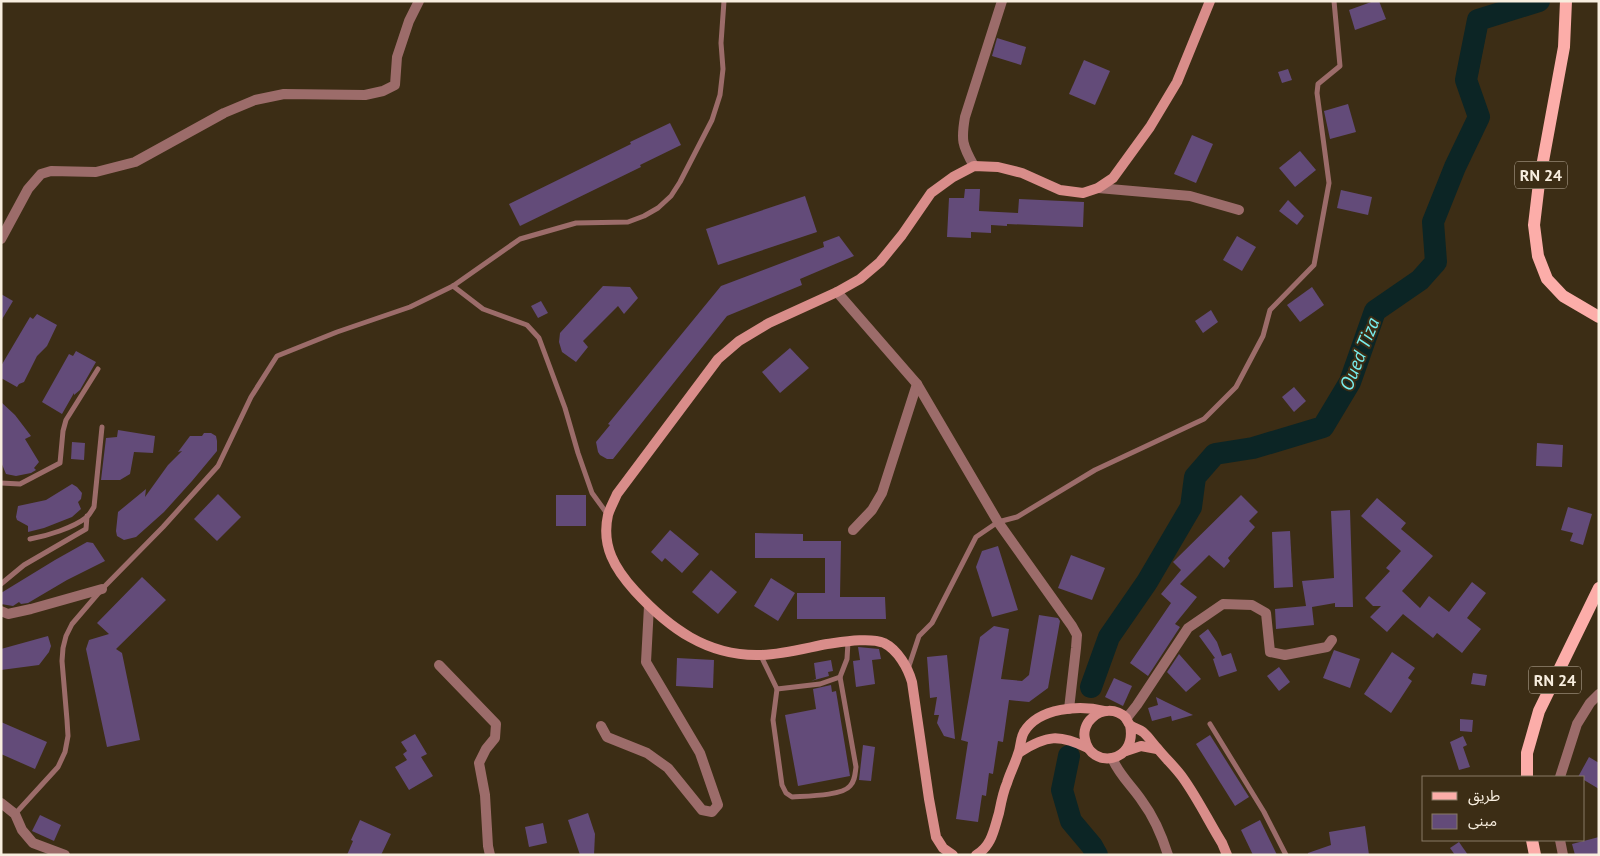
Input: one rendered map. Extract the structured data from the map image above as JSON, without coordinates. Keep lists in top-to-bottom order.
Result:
{
  "streets": {
    "main road": ["RN 24"]
  },
  "water": ["Oued Tiza"],
  "legend": ["طريق", "مبنى"]
}
